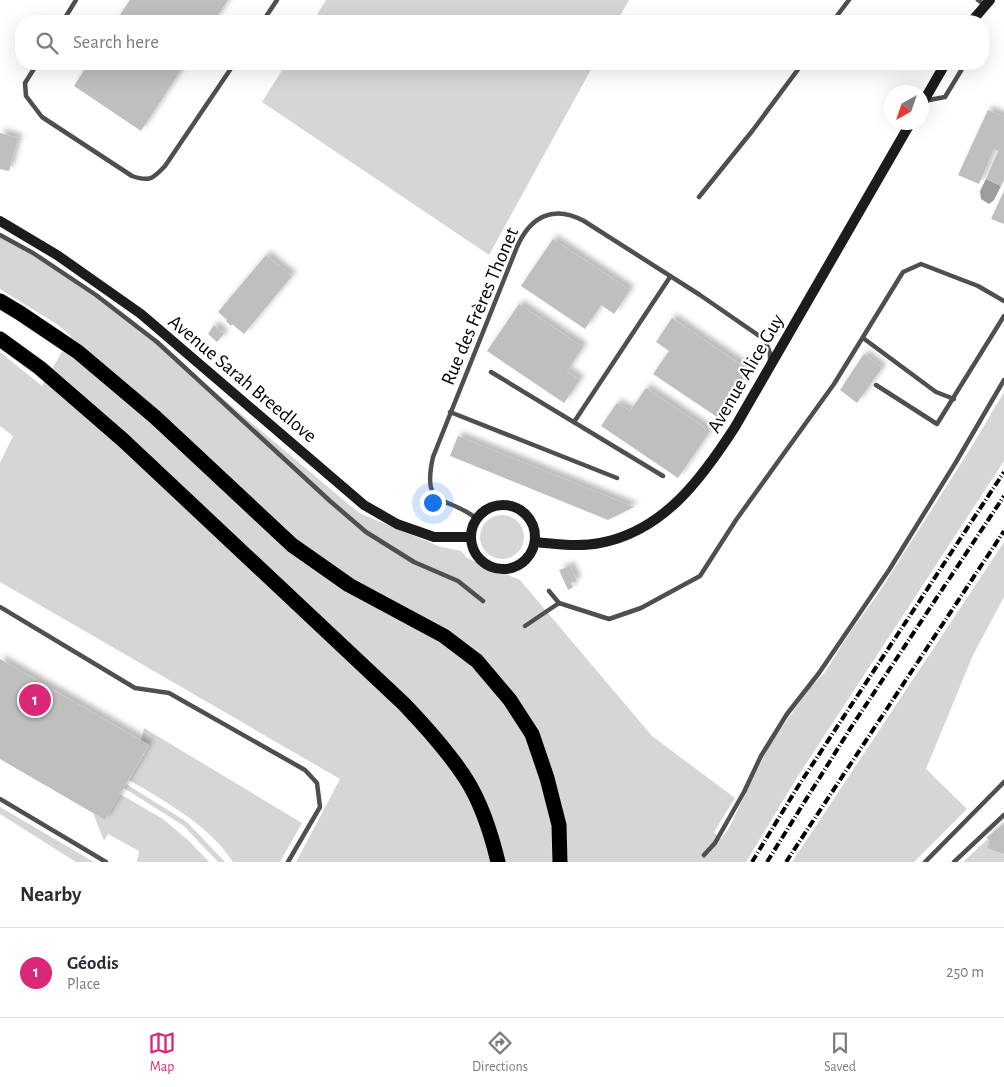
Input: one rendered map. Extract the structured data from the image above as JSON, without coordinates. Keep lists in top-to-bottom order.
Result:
{
  "streets": {
    "main road": ["Avenue Alice Guy", "Avenue Sarah Breedlove"],
    "lane": ["Rue des Frères Thonet"]
  },
  "crossings": [
    ["Rue des Frères Thonet", "Avenue Alice Guy"],
    ["Rue des Frères Thonet", "Avenue Sarah Breedlove"],
    ["Avenue Alice Guy", "Avenue Sarah Breedlove"]
  ],
  "north": "bottom left",
  "page": {
    "search": "Search here",
    "pins": "1",
    "heading": "Nearby",
    "list": [
      {
        "mark": "1",
        "name": "Géodis",
        "note": "Place",
        "value": "250 m"
      }
    ],
    "nav": ["Map", "Directions", "Saved"]
  }
}
